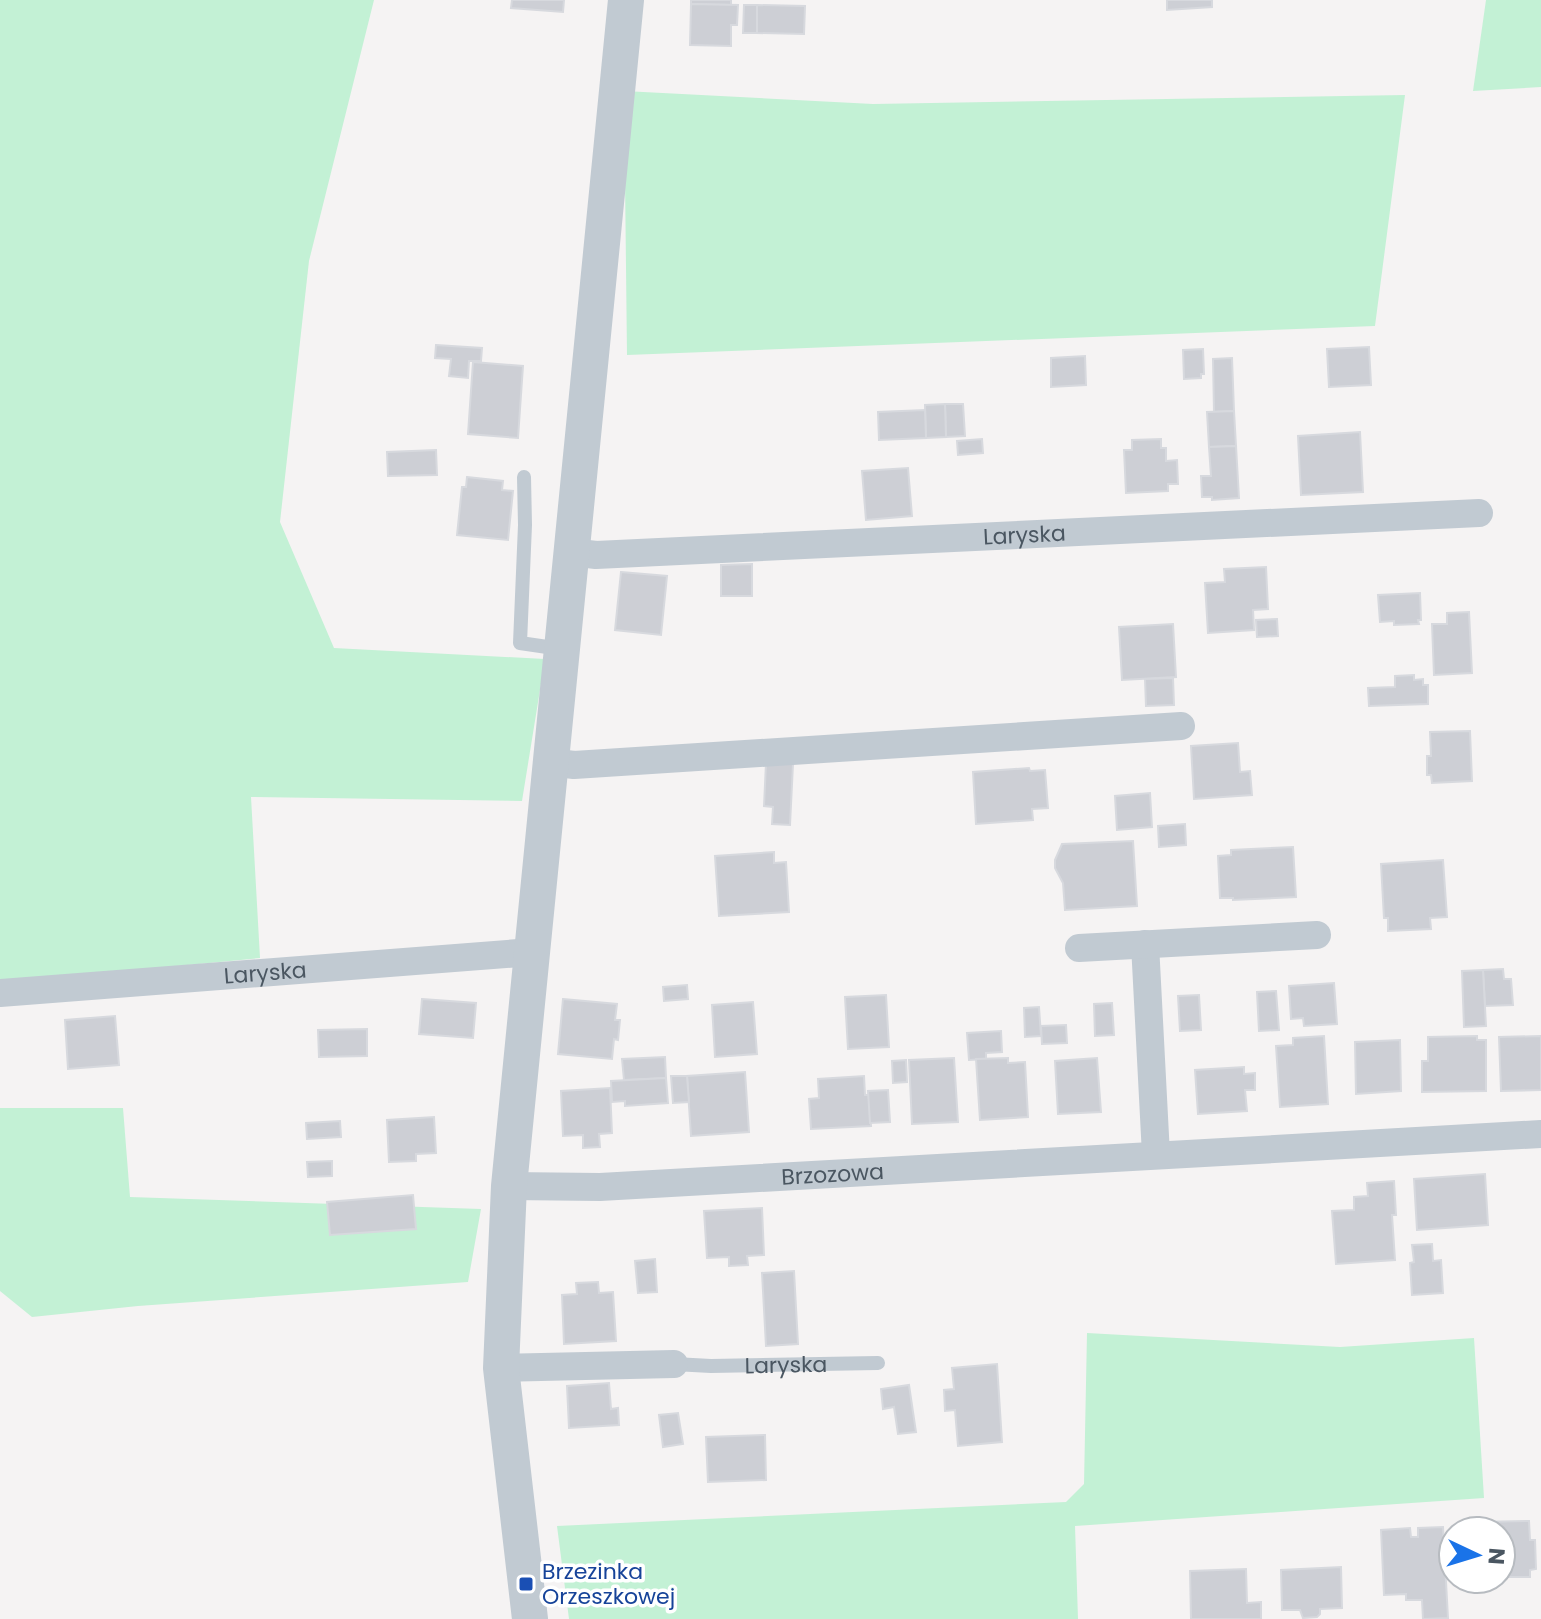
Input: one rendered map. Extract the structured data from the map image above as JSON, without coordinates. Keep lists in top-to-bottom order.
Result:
{
  "streets": {
    "street": ["Laryska", "Brzozowa"]
  },
  "places": {
    "transit": ["Brzezinka Orzeszkowej"]
  },
  "north": "right"
}
